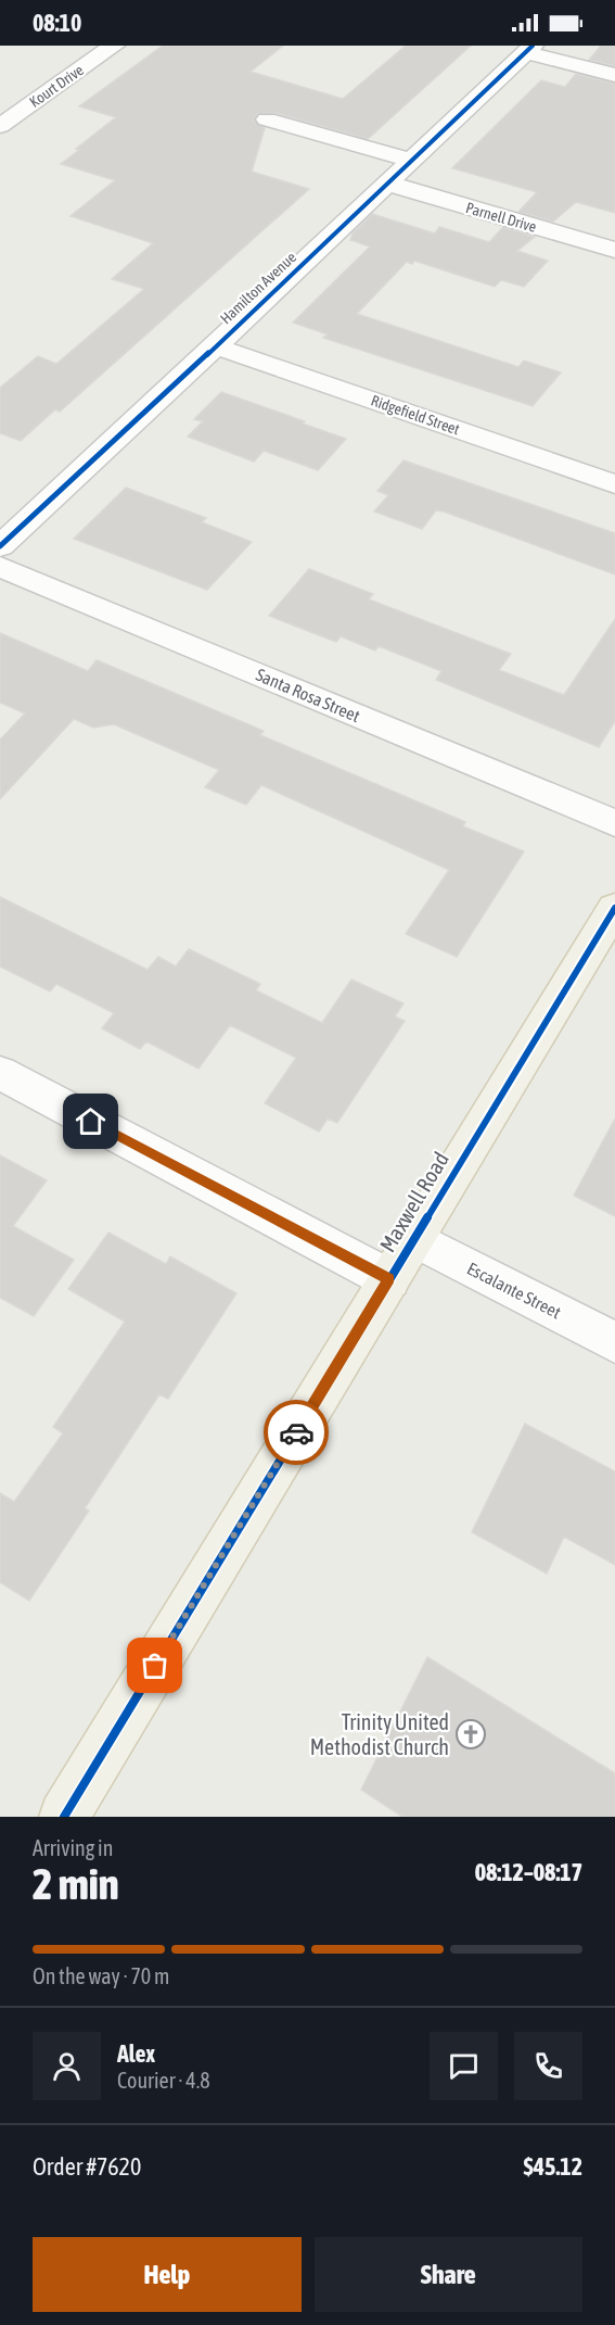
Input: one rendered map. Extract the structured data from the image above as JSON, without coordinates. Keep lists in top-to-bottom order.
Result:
{
  "streets": {
    "main road": ["Maxwell Road"],
    "street": [
      "Kourt Drive",
      "Parnell Drive",
      "Hamilton Avenue",
      "Ridgefield Street",
      "Santa Rosa Street",
      "Escalante Street"
    ]
  },
  "crossings": [
    ["Parnell Drive", "Hamilton Avenue"],
    ["Hamilton Avenue", "Ridgefield Street"],
    ["Maxwell Road", "Escalante Street"]
  ],
  "places": {
    "church": ["Trinity United Methodist Church"]
  },
  "page": {
    "status": "08:10",
    "heading": ["2 min", "Arriving in", "08:12–08:17"],
    "panel": [
      "Alex",
      "Courier · 4.8",
      "Order #7620",
      "$45.12"
    ],
    "bar": "On the way · 70 m",
    "buttons": ["Help", "Share"]
  }
}
